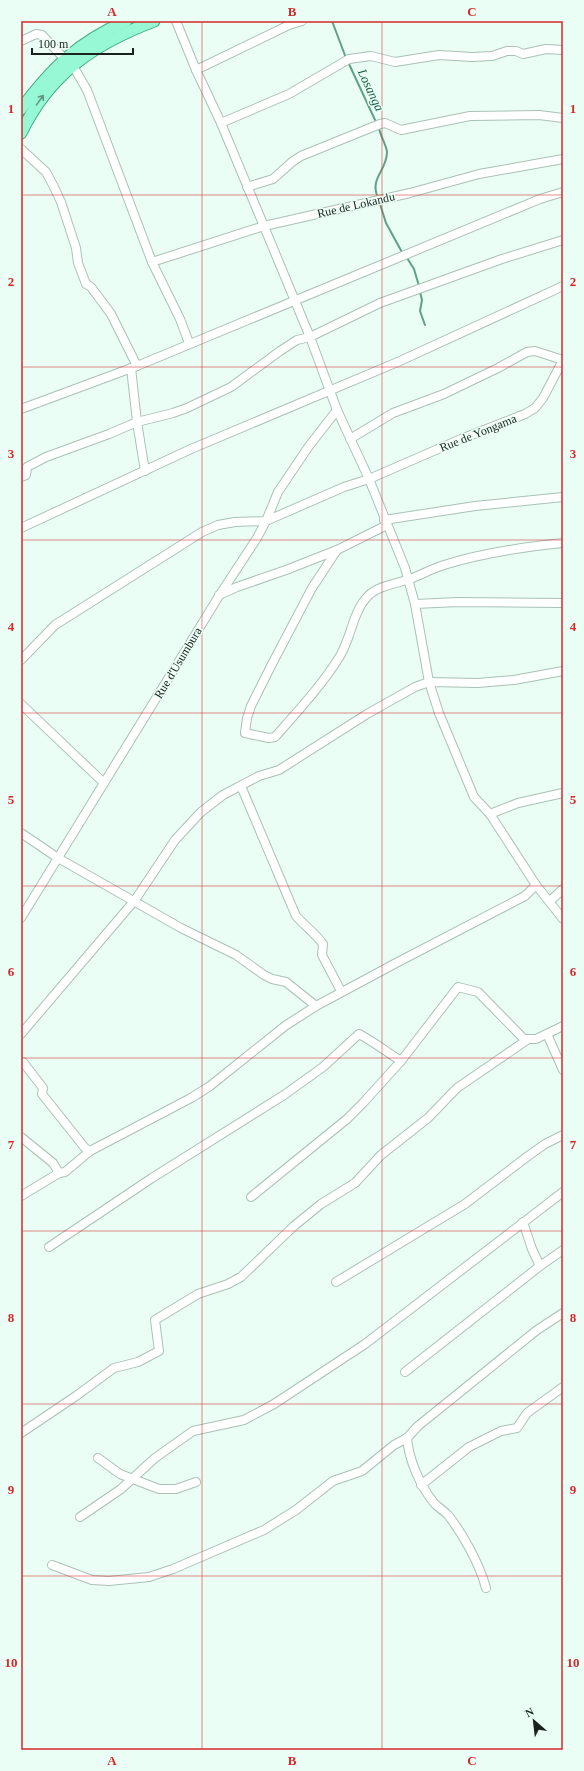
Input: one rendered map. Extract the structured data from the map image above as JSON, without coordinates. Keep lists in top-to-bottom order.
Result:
{
  "streets": {
    "street": ["Rue de Lokandu", "Rue de Yongama", "Rue d'Usumbura"]
  },
  "crossings": [
    ["Rue de Yongama", "Rue d'Usumbura"]
  ],
  "water": ["Losanga"],
  "scale_bar": "100 m",
  "north": "top left",
  "grid": {
    "columns": ["A", "B", "C"],
    "rows": [
      "1",
      "2",
      "3",
      "4",
      "5",
      "6",
      "7",
      "8",
      "9",
      "10"
    ]
  }
}
